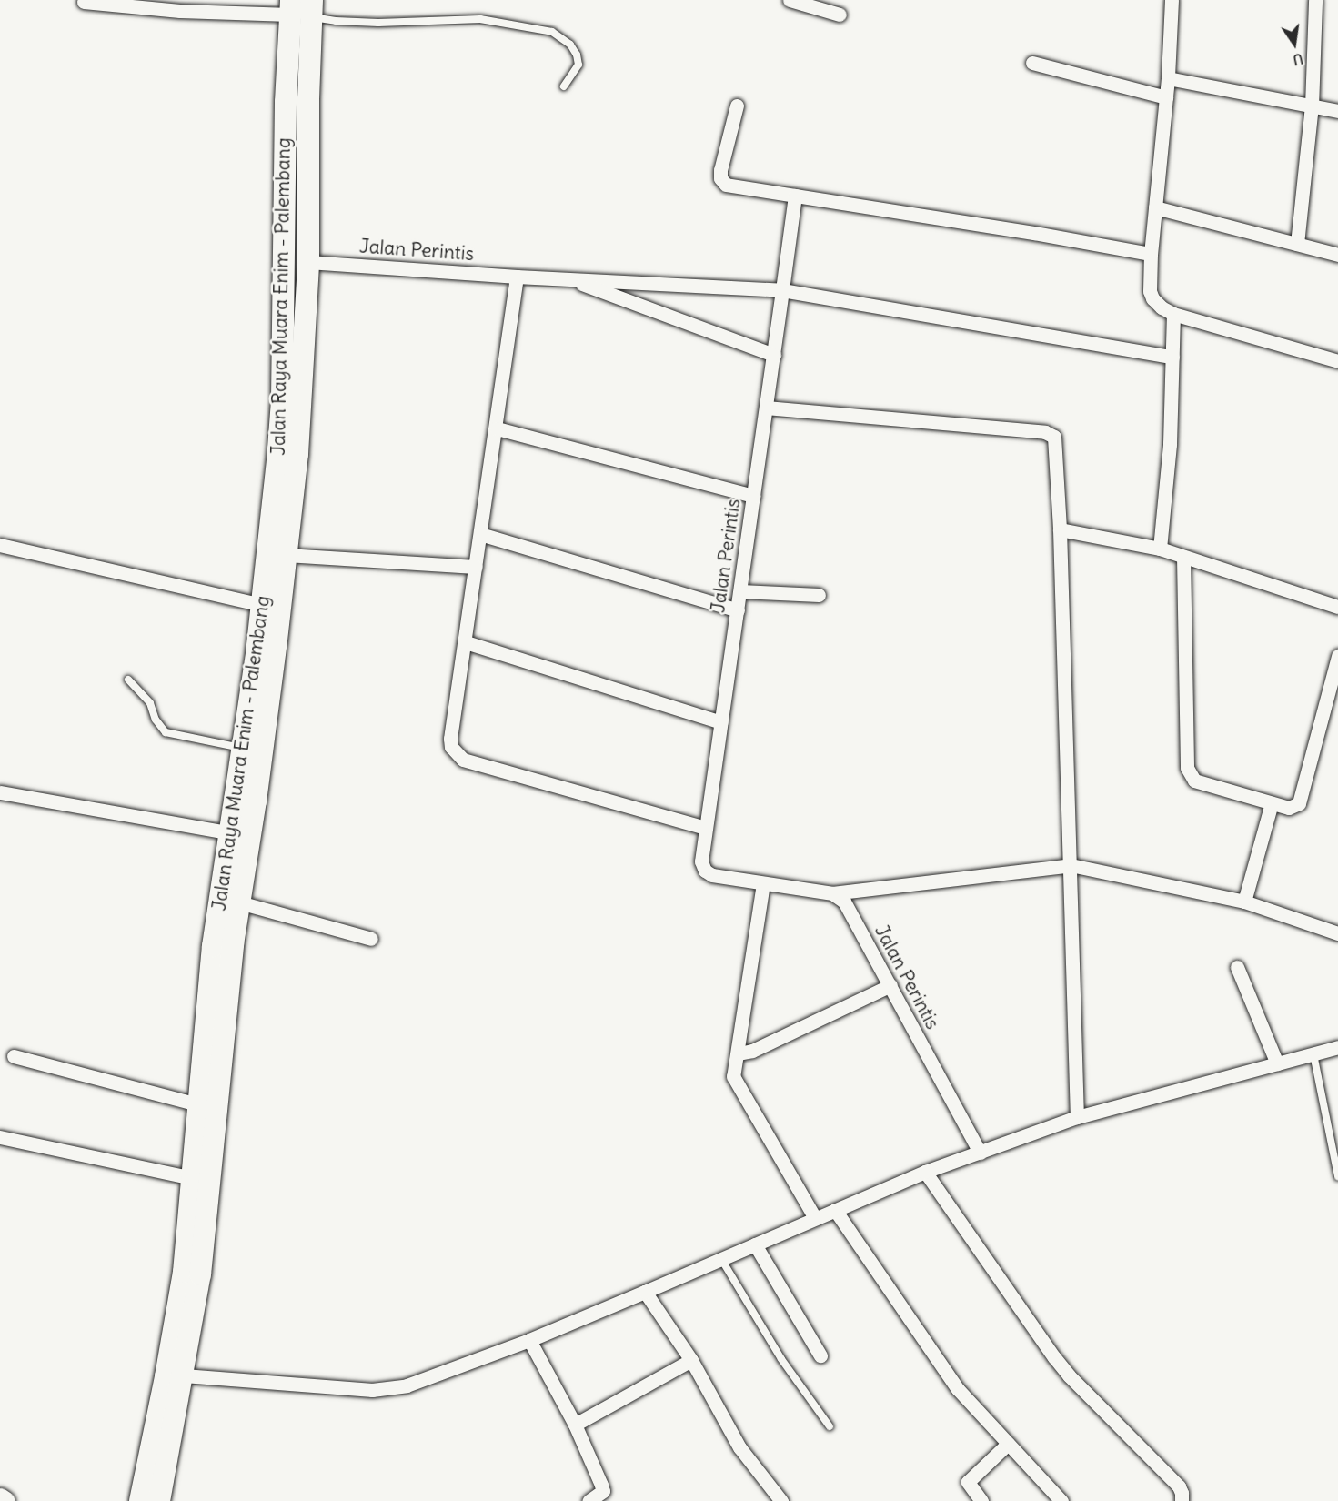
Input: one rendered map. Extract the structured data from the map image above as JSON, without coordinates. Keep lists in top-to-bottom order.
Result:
{
  "streets": {
    "main road": ["Jalan Raya Muara Enim - Palembang"],
    "street": ["Jalan Perintis"]
  },
  "crossings": [
    ["Jalan Perintis", "Jalan Raya Muara Enim - Palembang"]
  ],
  "north": "bottom"
}
